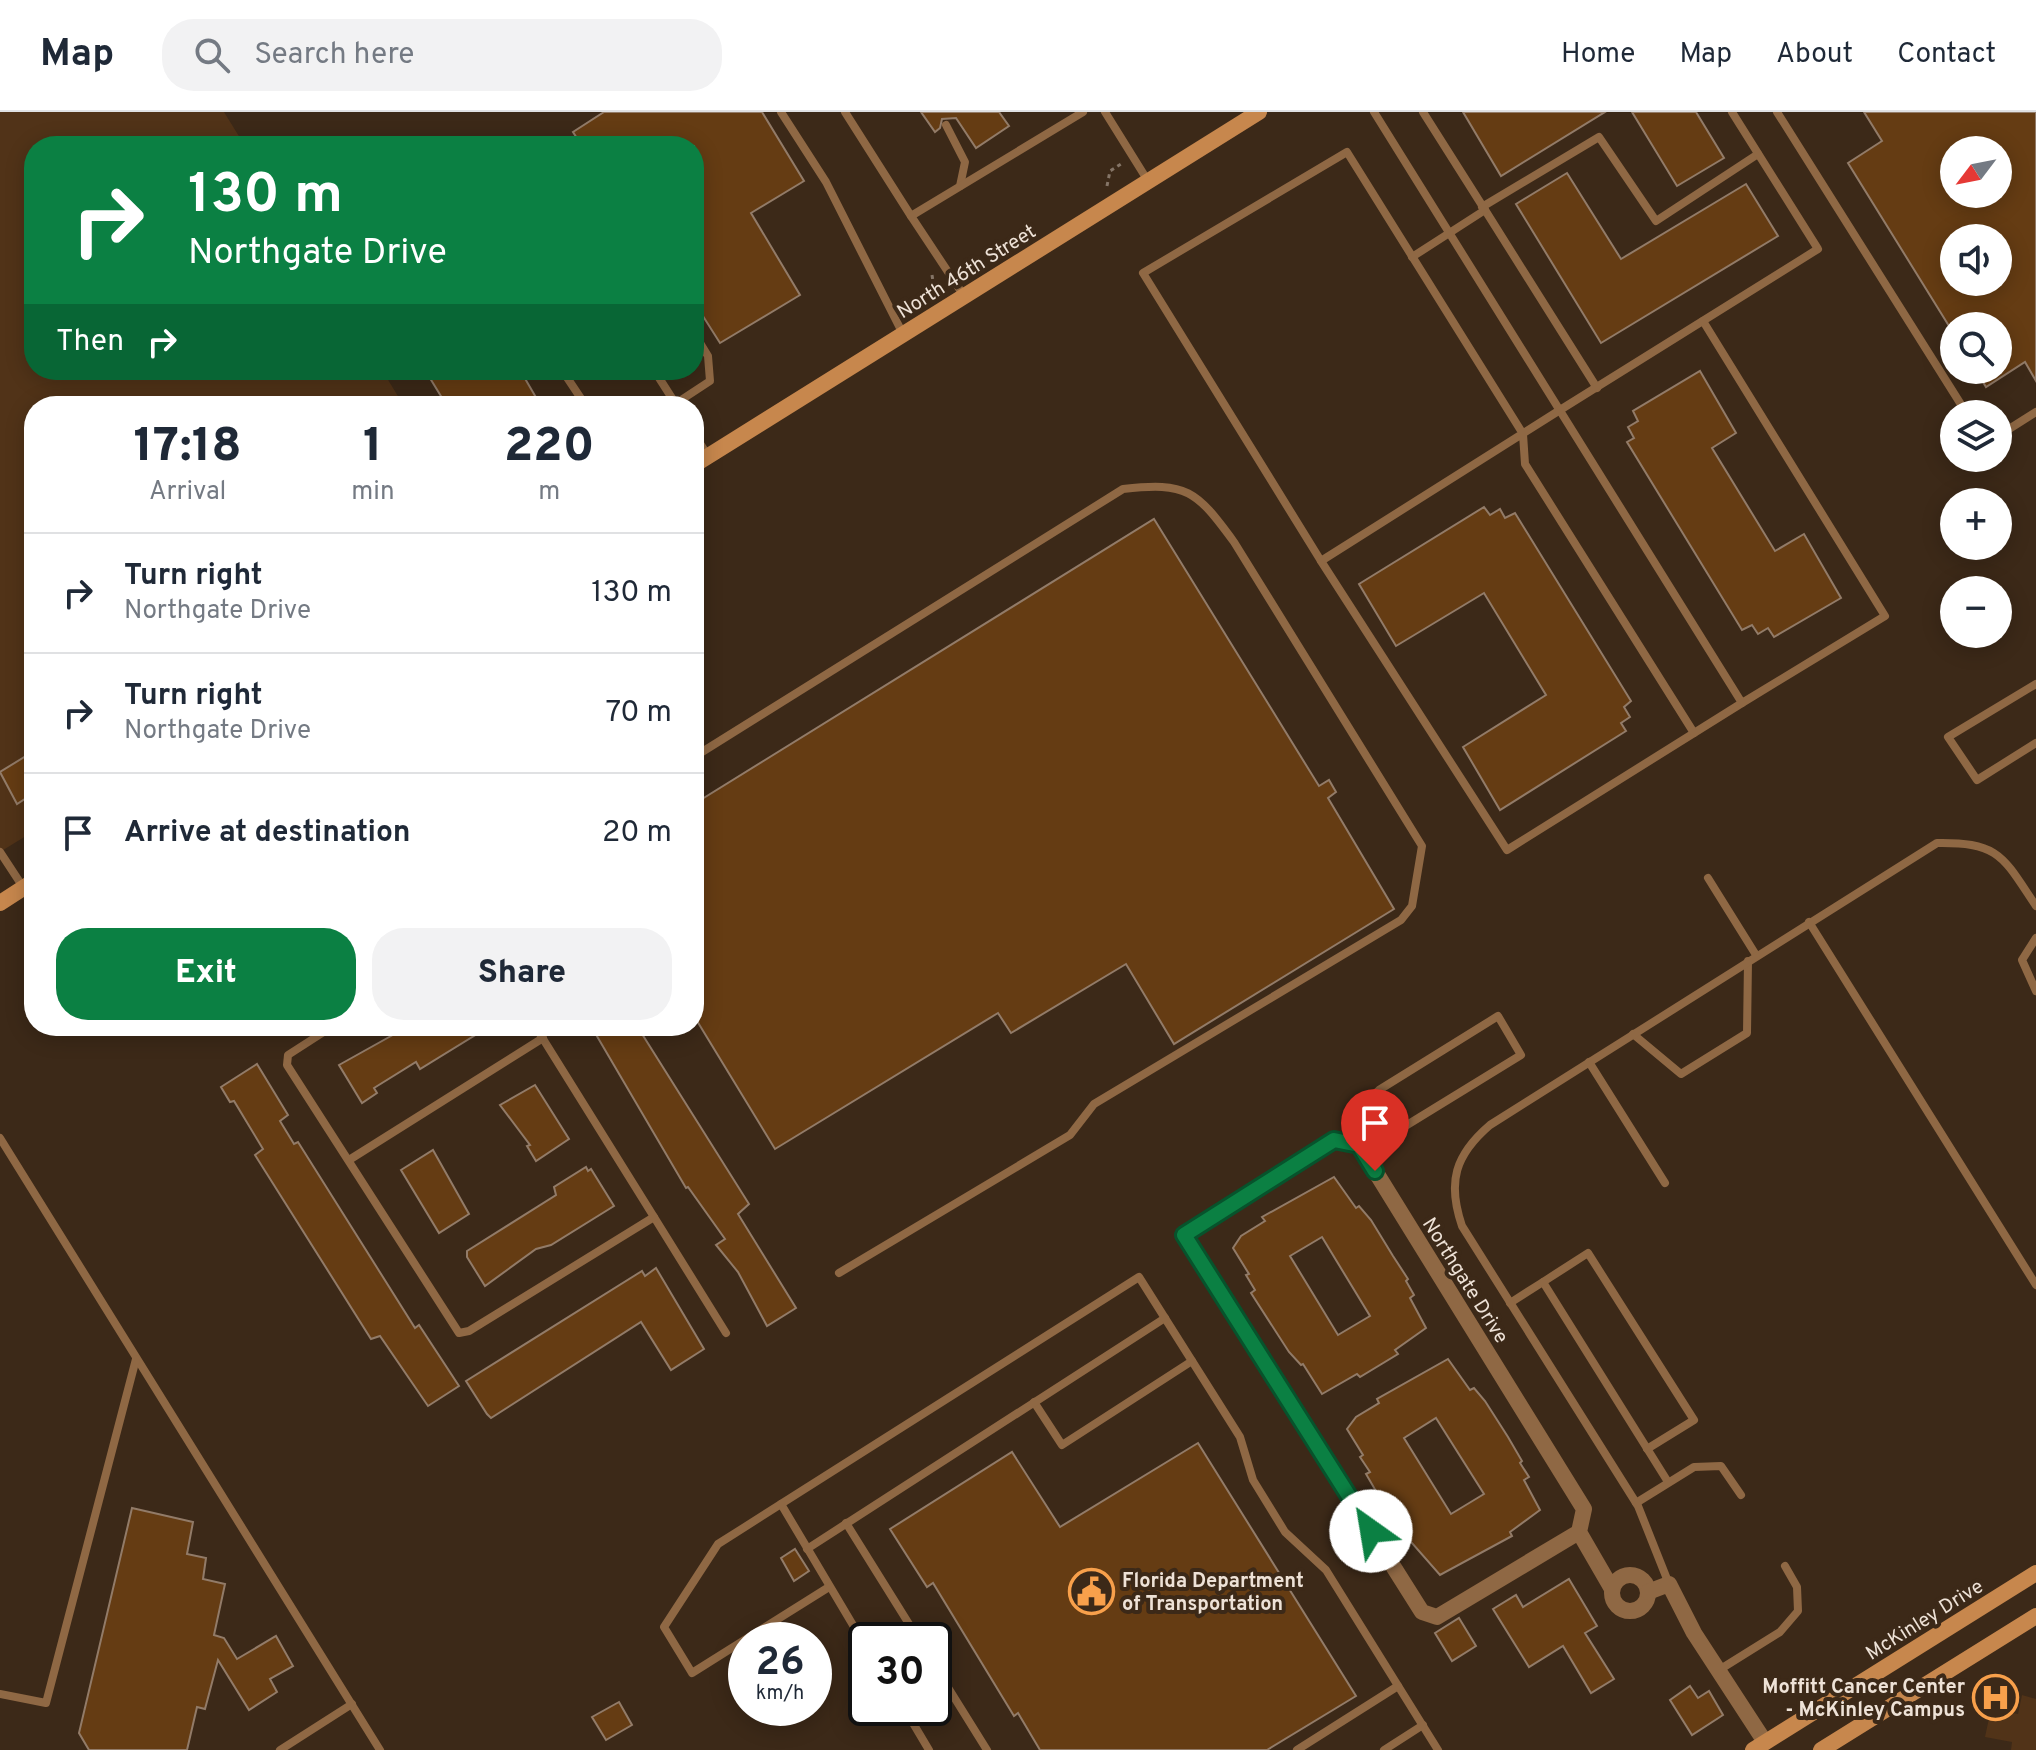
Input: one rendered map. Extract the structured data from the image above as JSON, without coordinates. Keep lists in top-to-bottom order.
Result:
{
  "streets": {
    "street": ["North 46th Street", "Northgate Drive", "McKinley Drive"]
  },
  "places": {
    "public building": ["Florida Department of Transportation"],
    "hospital": ["Moffitt Cancer Center - McKinley Campus"]
  },
  "north": "bottom left",
  "page": {
    "header": "Map",
    "search": "Search here",
    "nav": [
      "Home",
      "Map",
      "About",
      "Contact"
    ],
    "map_buttons": ["+", "−"],
    "turn": ["130 m", "Northgate Drive"],
    "then": "Then",
    "eta": [
      "17:18",
      "Arrival",
      "1",
      "min",
      "220",
      "m"
    ],
    "list": [
      {
        "name": "Turn right",
        "note": "Northgate Drive",
        "value": "130 m"
      },
      {
        "name": "Turn right",
        "note": "Northgate Drive",
        "value": "70 m"
      },
      {
        "name": "Arrive at destination",
        "value": "20 m"
      }
    ],
    "buttons": ["Exit", "Share"],
    "speed": "26 km/h",
    "limit": "30"
  }
}
